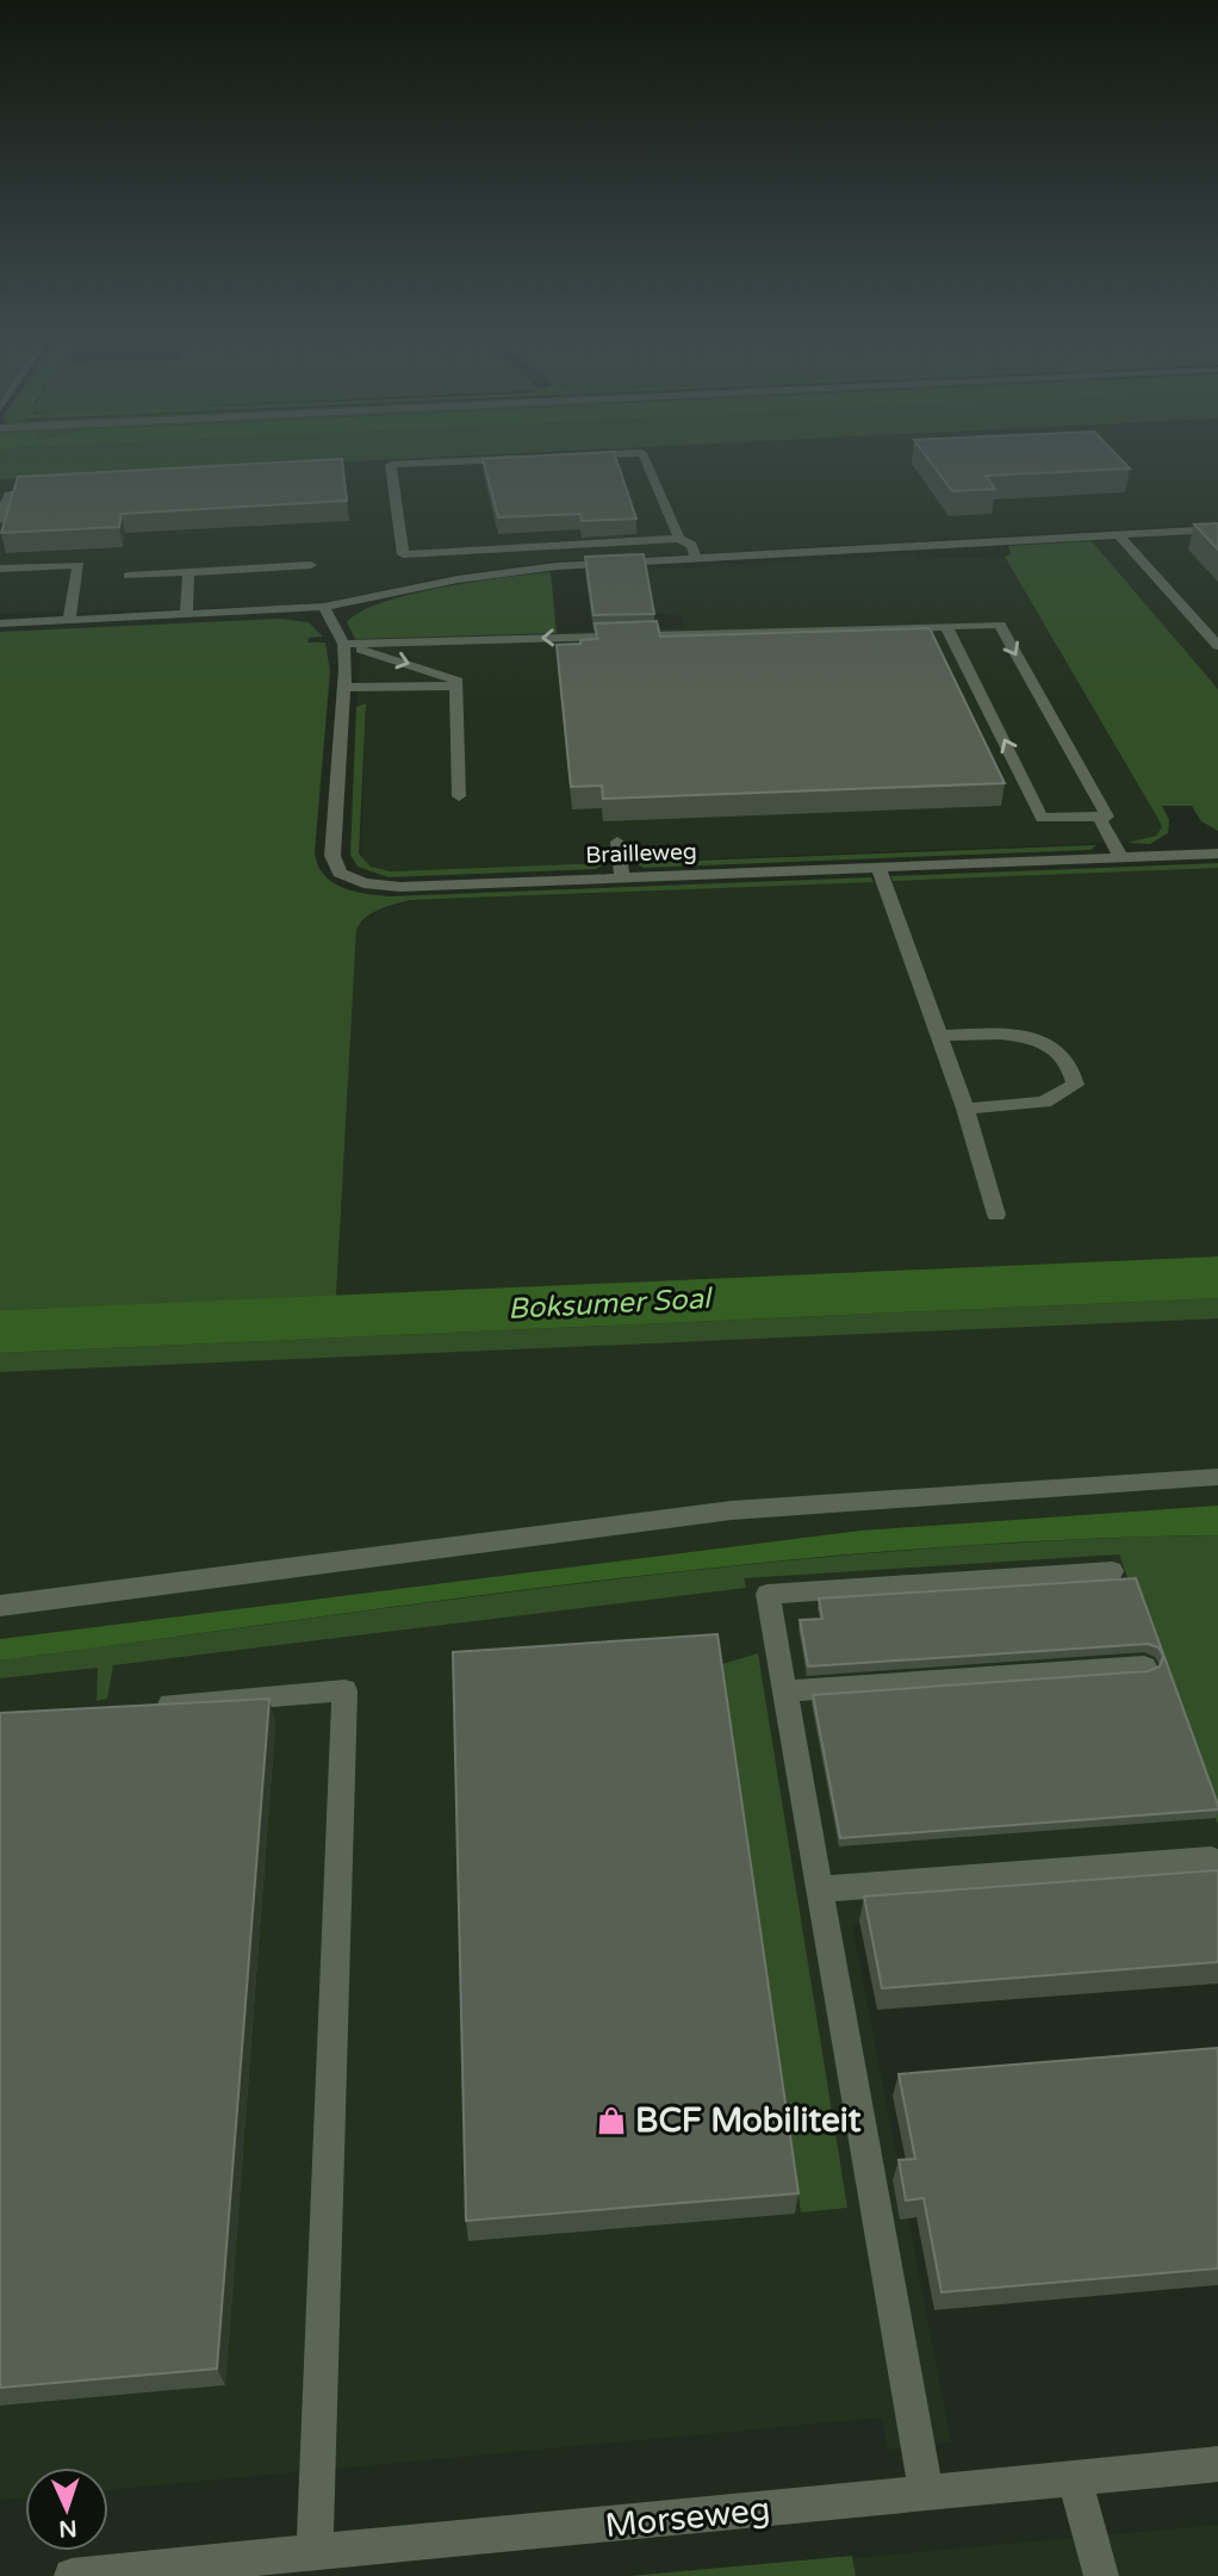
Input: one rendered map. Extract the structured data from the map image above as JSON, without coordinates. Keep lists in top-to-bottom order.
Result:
{
  "streets": {
    "street": ["Brailleweg", "Morseweg"]
  },
  "water": ["Boksumer Soal"],
  "places": {
    "shop": ["BCF Mobiliteit"]
  },
  "north": "bottom"
}
